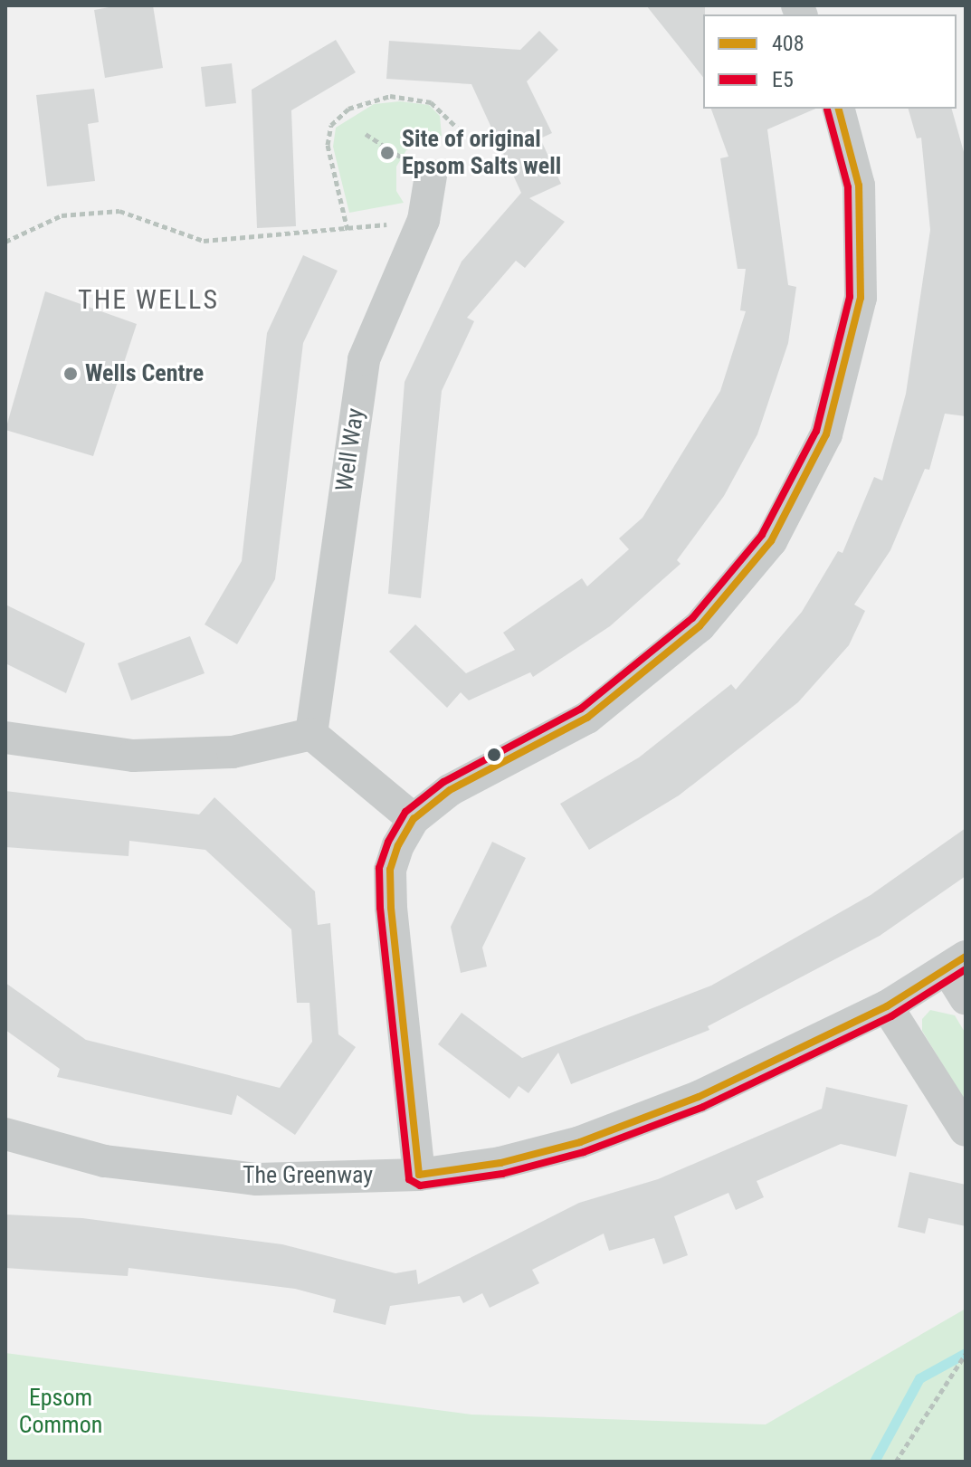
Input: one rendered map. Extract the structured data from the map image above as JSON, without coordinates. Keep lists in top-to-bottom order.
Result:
{
  "streets": {
    "street": ["Well Way", "The Greenway"]
  },
  "districts": ["THE WELLS"],
  "parks": ["Epsom Common"],
  "places": ["Site of original Epsom Salts well", "Wells Centre"],
  "lines": ["transit line 408", "transit line E5"],
  "legend": ["408", "E5"]
}
